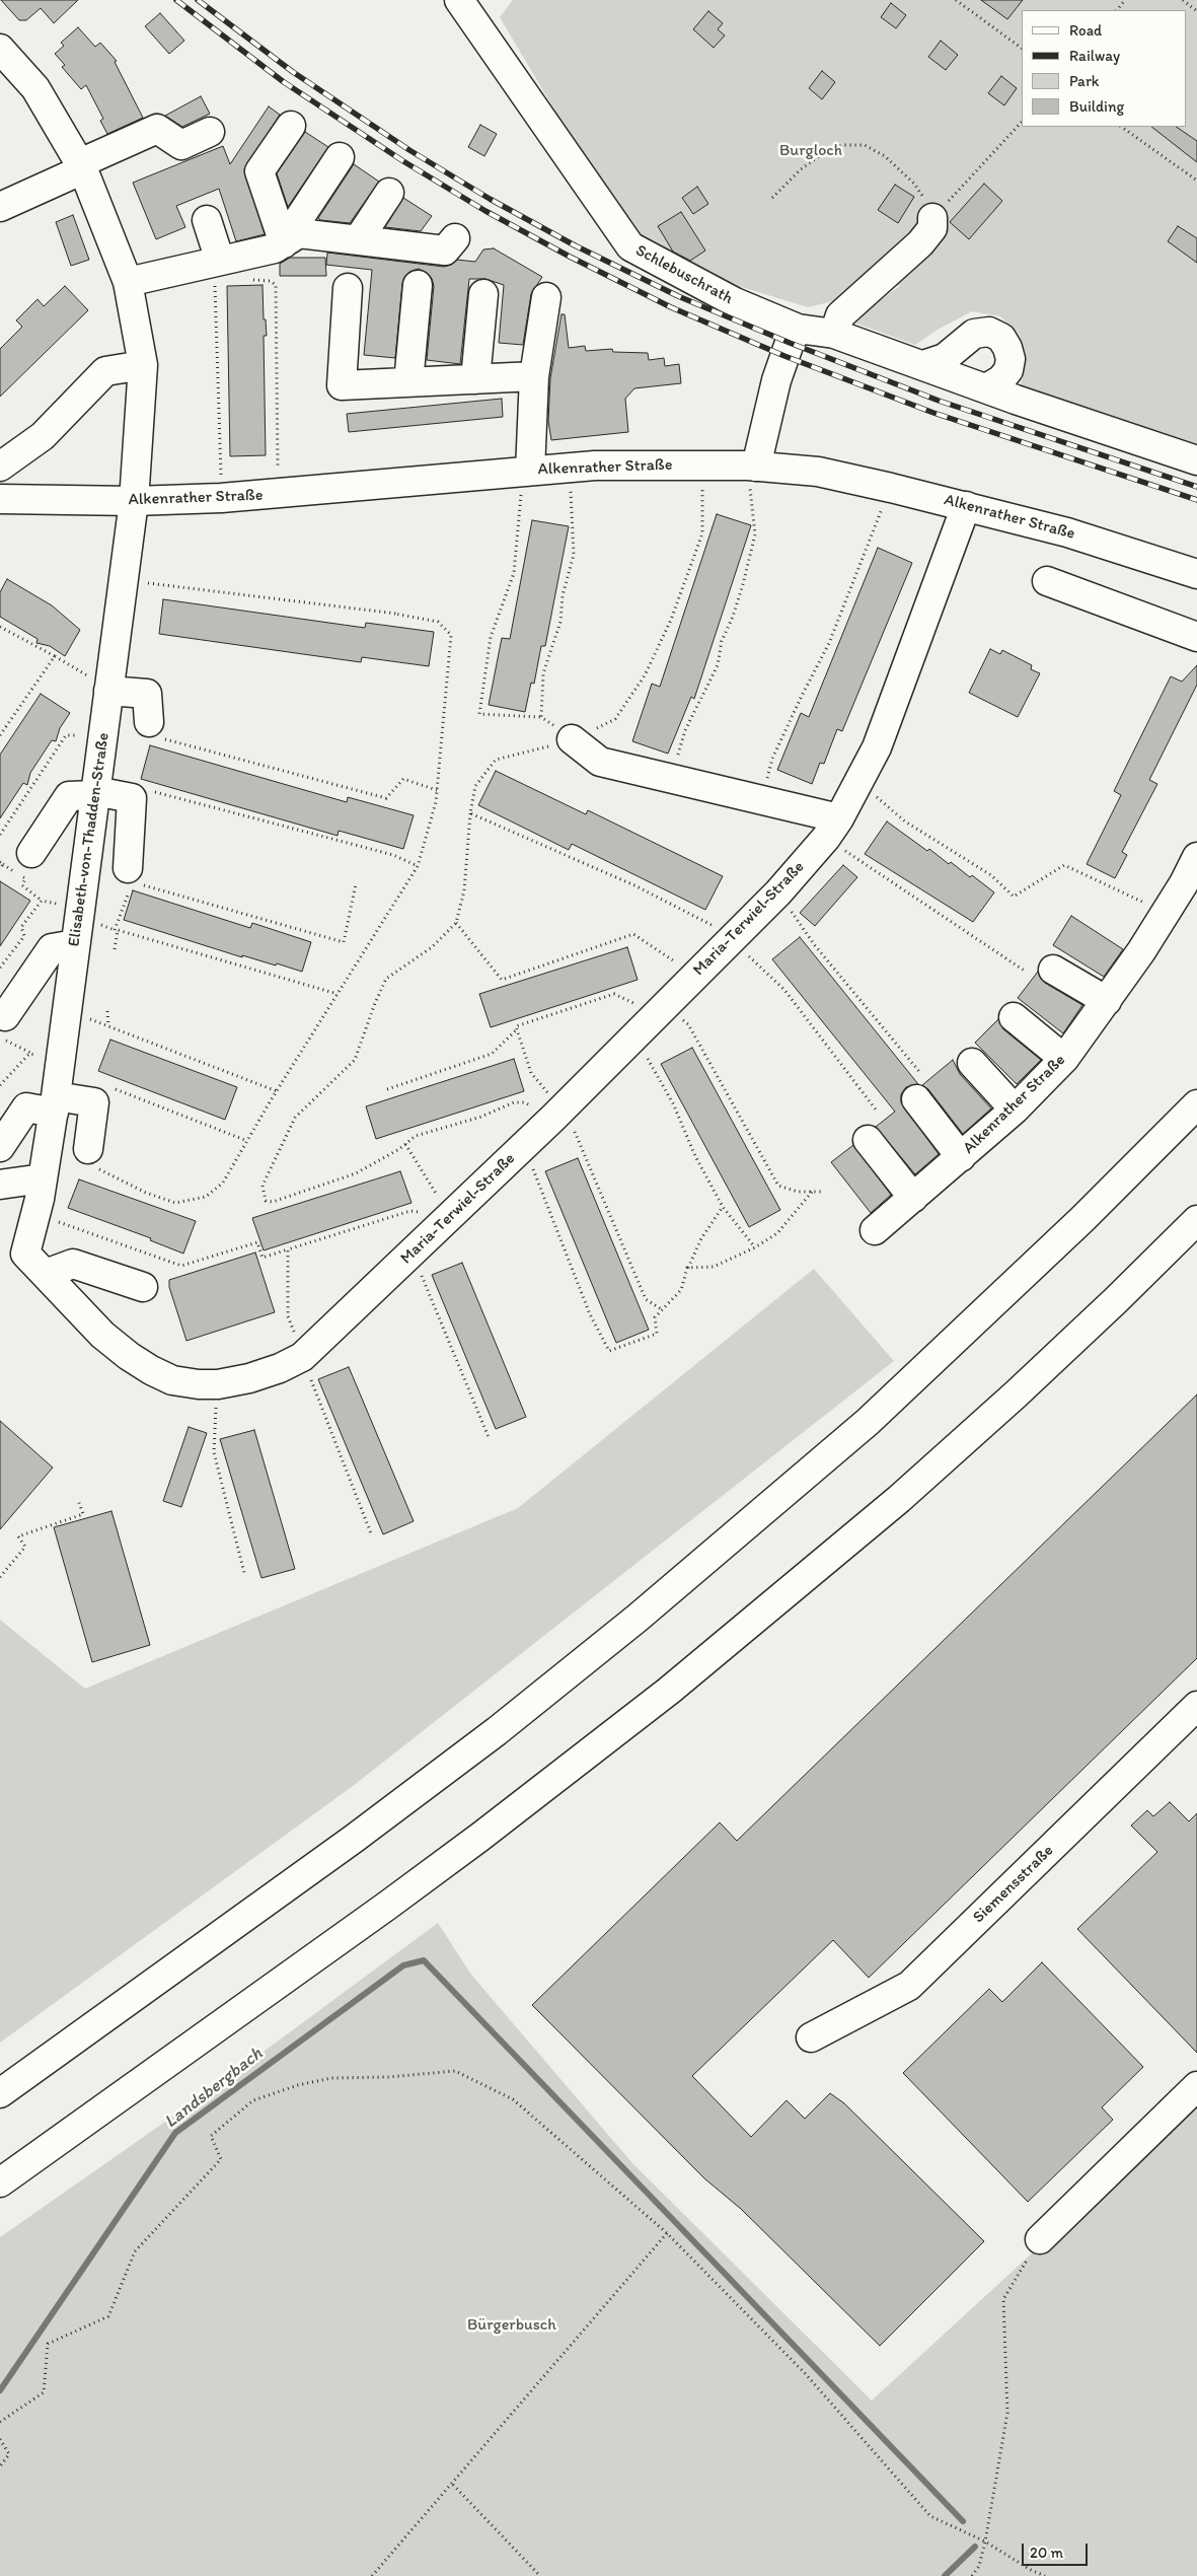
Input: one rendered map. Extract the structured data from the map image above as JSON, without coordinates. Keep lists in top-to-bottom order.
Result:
{
  "streets": {
    "main road": [
      "Schlebuschrath",
      "Alkenrather Straße",
      "Elisabeth-von-Thadden-Straße",
      "Maria-Terwiel-Straße",
      "Siemensstraße"
    ]
  },
  "crossings": [
    ["Alkenrather Straße", "Elisabeth-von-Thadden-Straße"],
    ["Alkenrather Straße", "Maria-Terwiel-Straße"],
    ["Elisabeth-von-Thadden-Straße", "Maria-Terwiel-Straße"]
  ],
  "water": ["Landsbergbach"],
  "parks": ["Burgloch", "Bürgerbusch"],
  "legend": [
    "Road",
    "Railway",
    "Park",
    "Building"
  ],
  "scale_bar": "20 m"
}
